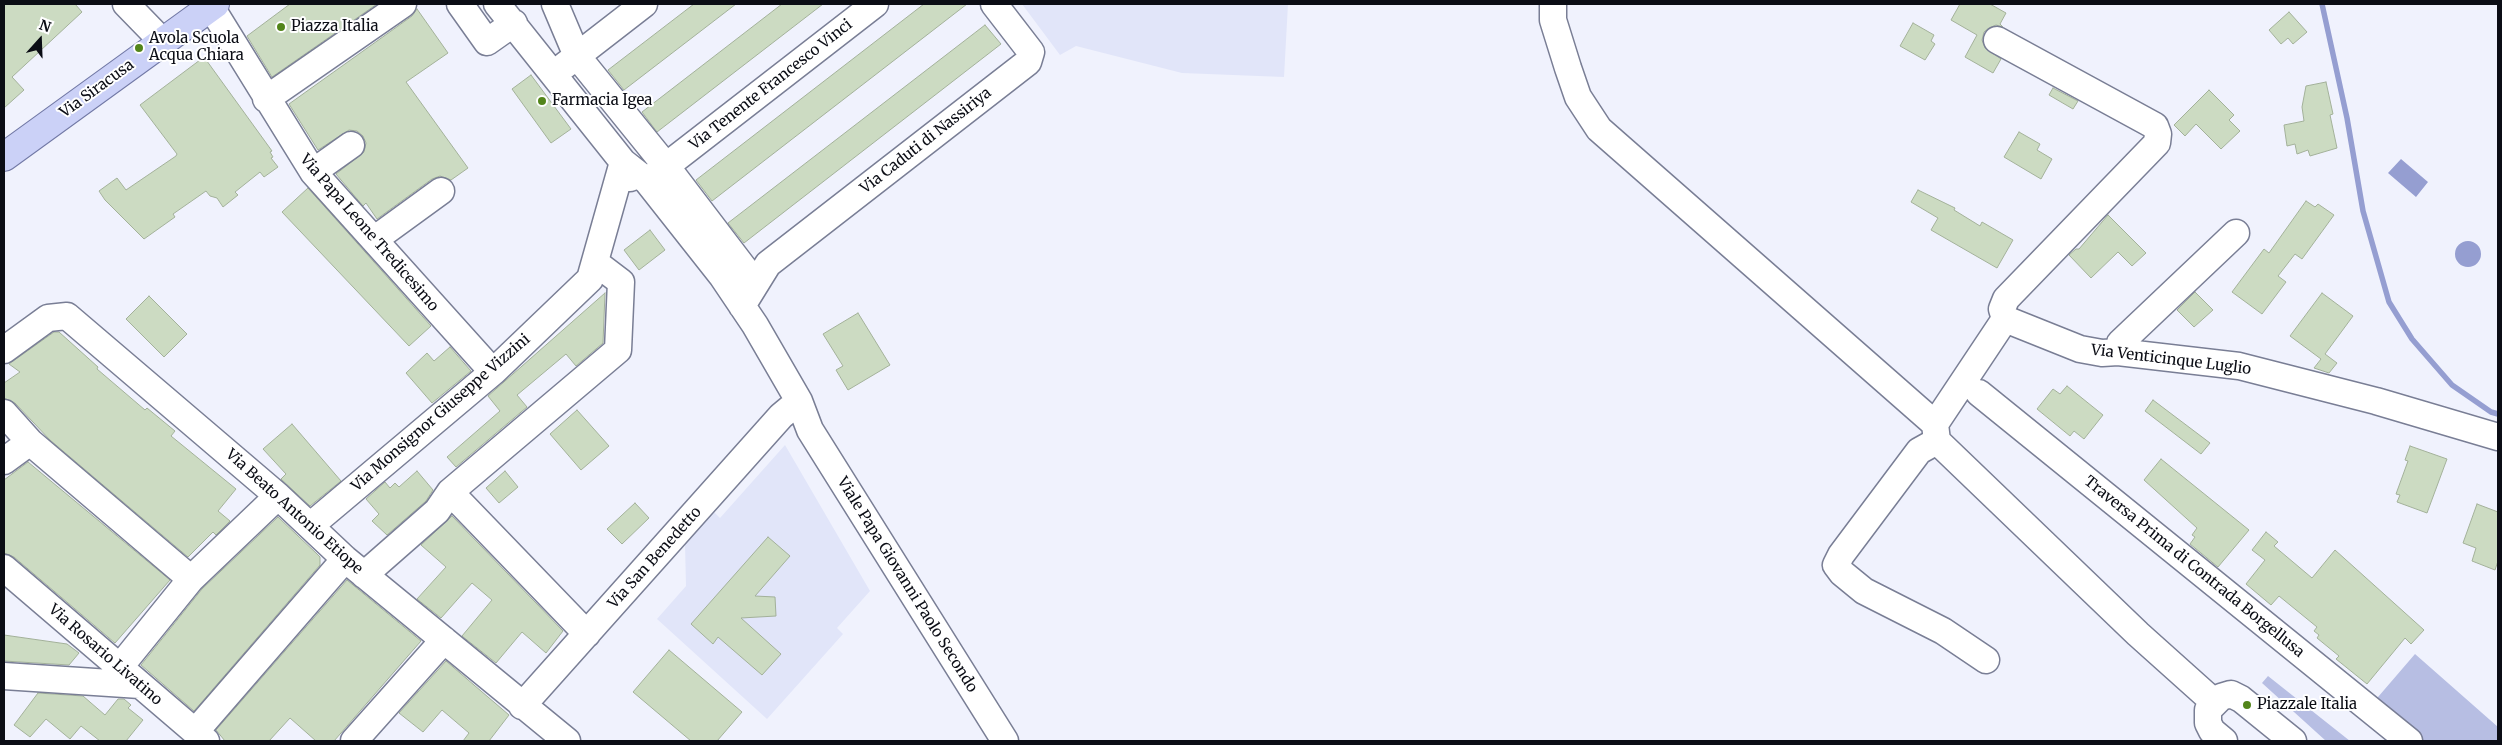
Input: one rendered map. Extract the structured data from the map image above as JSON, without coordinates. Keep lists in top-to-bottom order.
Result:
{
  "streets": {
    "main road": ["Via Siracusa"],
    "street": [
      "Via Tenente Francesco Vinci",
      "Via Caduti di Nassiriya",
      "Via Papa Leone Tredicesimo",
      "Via Venticinque Luglio",
      "Via Monsignor Giuseppe Vizzini",
      "Via Beato Antonio Etiope",
      "Via San Benedetto",
      "Traversa Prima di Contrada Borgellusa",
      "Viale Papa Giovanni Paolo Secondo",
      "Via Rosario Livatino"
    ]
  },
  "crossings": [
    ["Via Siracusa", "Via Papa Leone Tredicesimo"],
    ["Via Papa Leone Tredicesimo", "Via Monsignor Giuseppe Vizzini"],
    ["Via Monsignor Giuseppe Vizzini", "Via Beato Antonio Etiope"],
    ["Via Beato Antonio Etiope", "Via San Benedetto"],
    ["Via San Benedetto", "Viale Papa Giovanni Paolo Secondo"]
  ],
  "places": [
    "Piazza Italia",
    "Avola Scuola Acqua Chiara",
    "Farmacia Igea",
    "Piazzale Italia"
  ],
  "north": "top"
}
